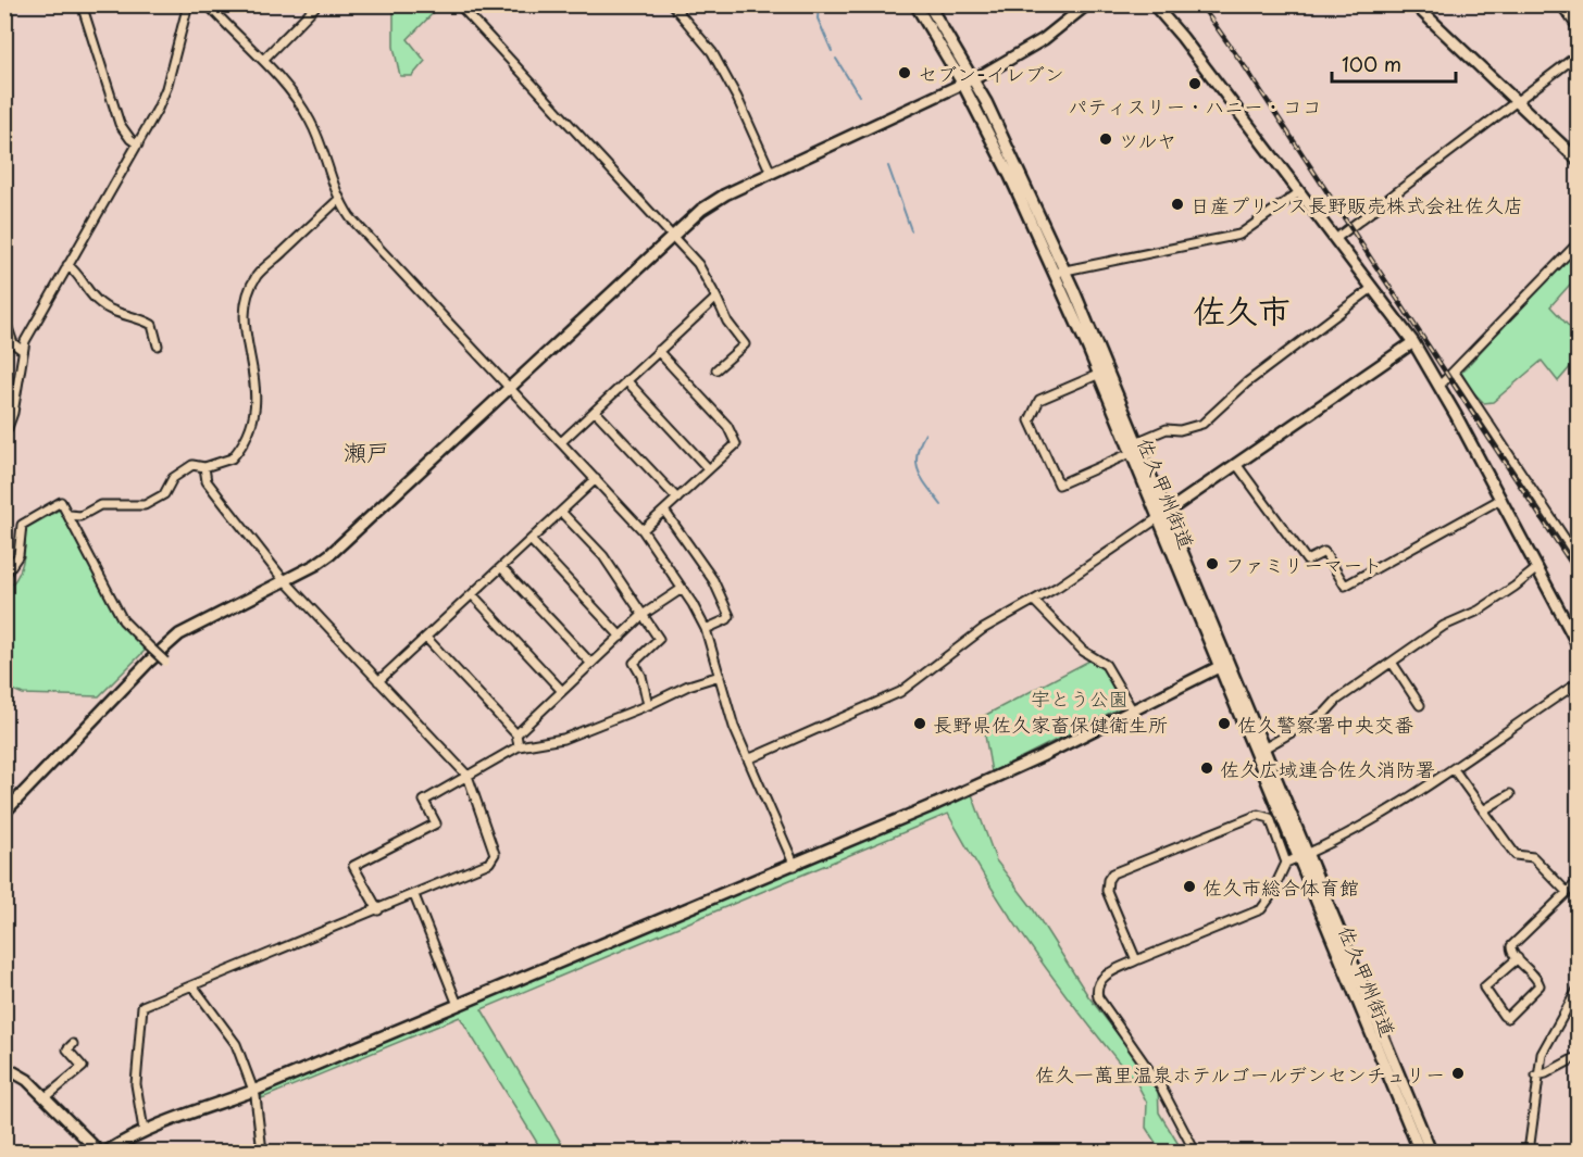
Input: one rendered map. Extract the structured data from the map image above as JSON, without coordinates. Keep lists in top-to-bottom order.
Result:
{
  "streets": {
    "street": ["佐久甲州街道"]
  },
  "districts": ["佐久市", "瀬戸"],
  "parks": ["宇とう公園"],
  "places": [
    "セブン-イレブン",
    "パティスリー・ハニー・ココ",
    "ツルヤ",
    "日産プリンス長野販売株式会社佐久店",
    "ファミリーマート",
    "長野県佐久家畜保健衛生所",
    "佐久警察署中央交番",
    "佐久広域連合佐久消防署",
    "佐久市総合体育館",
    "佐久一萬里温泉ホテルゴールデンセンチュリー"
  ],
  "scale_bar": "100 m"
}
